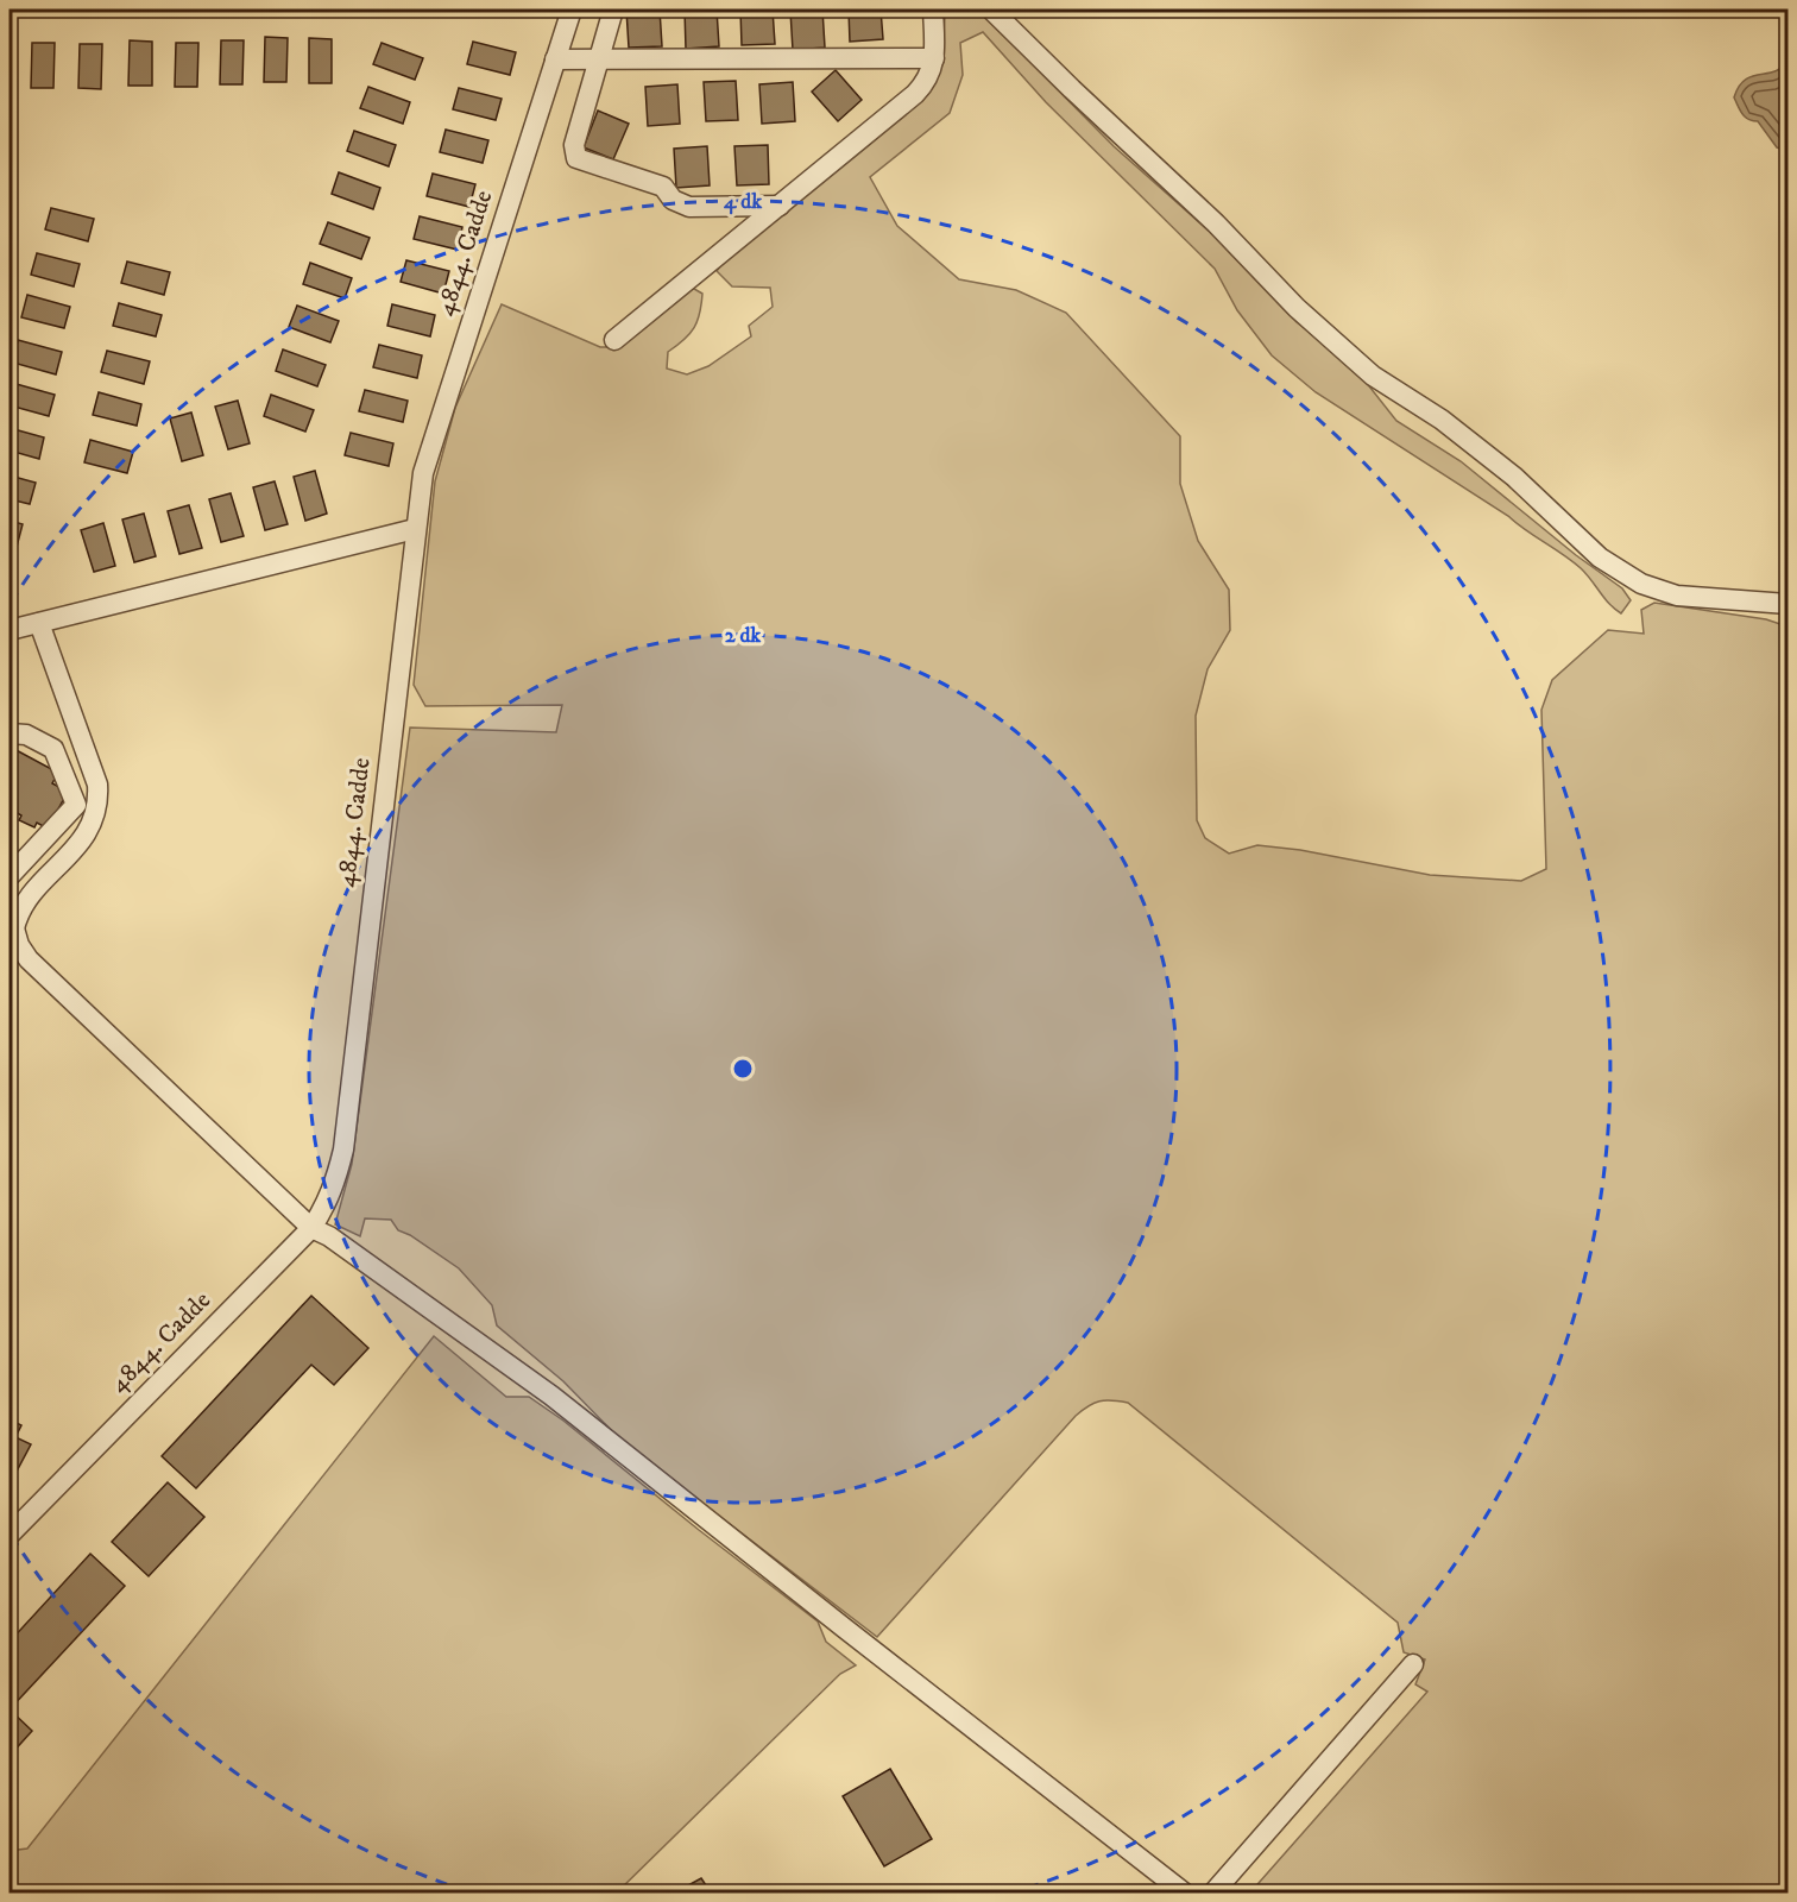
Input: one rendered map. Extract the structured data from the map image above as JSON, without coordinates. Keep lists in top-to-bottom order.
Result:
{
  "streets": {
    "street": ["4844. Cadde"]
  },
  "rings": ["4 dk", "2 dk"]
}
